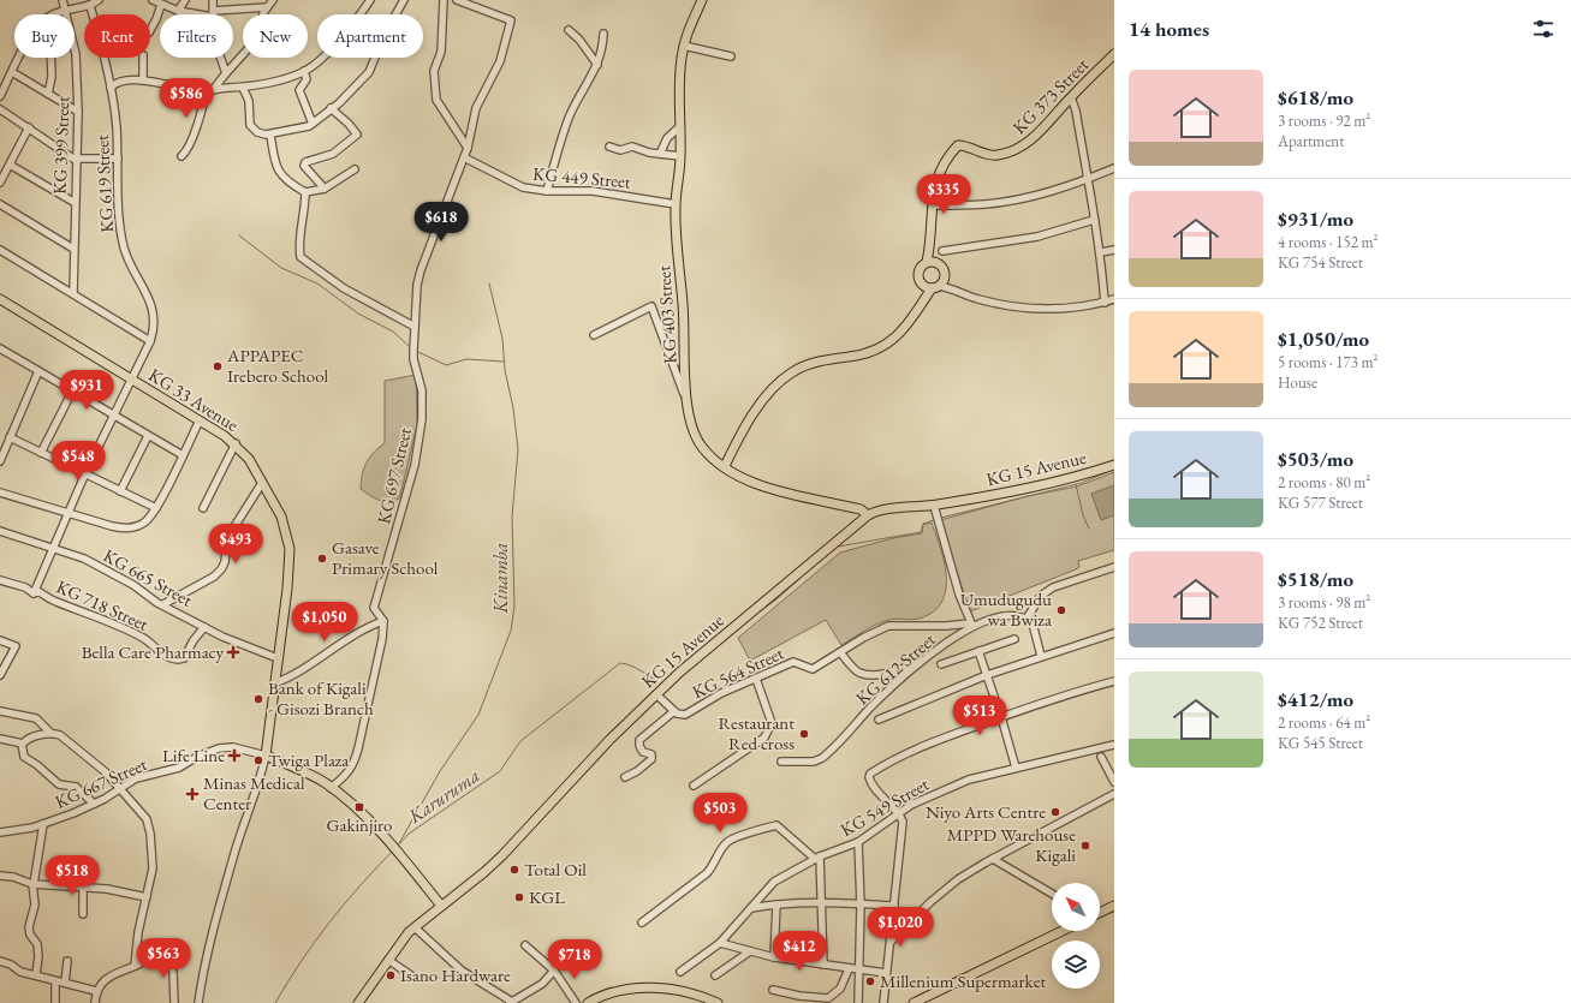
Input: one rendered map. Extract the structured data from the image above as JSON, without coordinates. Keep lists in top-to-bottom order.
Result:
{
  "streets": {
    "main road": [
      "KG 373 Street",
      "KG 403 Street",
      "KG 33 Avenue",
      "KG 15 Avenue"
    ],
    "street": [
      "KG 399 Street",
      "KG 449 Street",
      "KG 619 Street",
      "KG 697 Street",
      "KG 665 Street",
      "KG 718 Street",
      "KG 612 Street",
      "KG 564 Street",
      "KG 667 Street",
      "KG 549 Street"
    ]
  },
  "crossings": [
    ["KG 449 Street", "KG 403 Street"],
    ["KG 619 Street", "KG 33 Avenue"],
    ["KG 619 Street", "KG 665 Street"],
    ["KG 619 Street", "KG 718 Street"],
    ["KG 403 Street", "KG 15 Avenue"],
    ["KG 33 Avenue", "KG 665 Street"],
    ["KG 33 Avenue", "KG 667 Street"],
    ["KG 15 Avenue", "KG 564 Street"],
    ["KG 665 Street", "KG 718 Street"],
    ["KG 612 Street", "KG 564 Street"]
  ],
  "water": ["Kinamba", "Karuruma"],
  "places": {
    "other": [
      "APPAPEC Irebero School",
      "Gasave Primary School",
      "Umudugudu wa Bwiza",
      "Bank of Kigali - Gisozi Branch",
      "Restaurant Red cross",
      "Twiga Plaza",
      "Niyo Arts Centre",
      "MPPD Warehouse Kigali",
      "Total Oil",
      "KGL",
      "Isano Hardware",
      "Millenium Supermarket"
    ],
    "health": ["Bella Care Pharmacy", "Life Line", "Minas Medical Center"],
    "transit": ["Gakinjiro"]
  },
  "north": "top left",
  "page": {
    "heading": "14 homes",
    "chip": [
      "Buy",
      "Rent",
      "Filters",
      "New",
      "Apartment"
    ],
    "list": [
      {
        "name": "$618/mo",
        "note": "3 rooms · 92 m² · Apartment"
      },
      {
        "name": "$931/mo",
        "note": "4 rooms · 152 m² · KG 754 Street"
      },
      {
        "name": "$1,050/mo",
        "note": "5 rooms · 173 m² · House"
      },
      {
        "name": "$503/mo",
        "note": "2 rooms · 80 m² · KG 577 Street"
      },
      {
        "name": "$518/mo",
        "note": "3 rooms · 98 m² · KG 752 Street"
      },
      {
        "name": "$412/mo",
        "note": "2 rooms · 64 m² · KG 545 Street"
      }
    ],
    "price": [
      "$586",
      "$335",
      "$618",
      "$931",
      "$548",
      "$493",
      "$1,050",
      "$513",
      "$503",
      "$518",
      "$1,020",
      "$412",
      "$563",
      "$718"
    ]
  }
}
